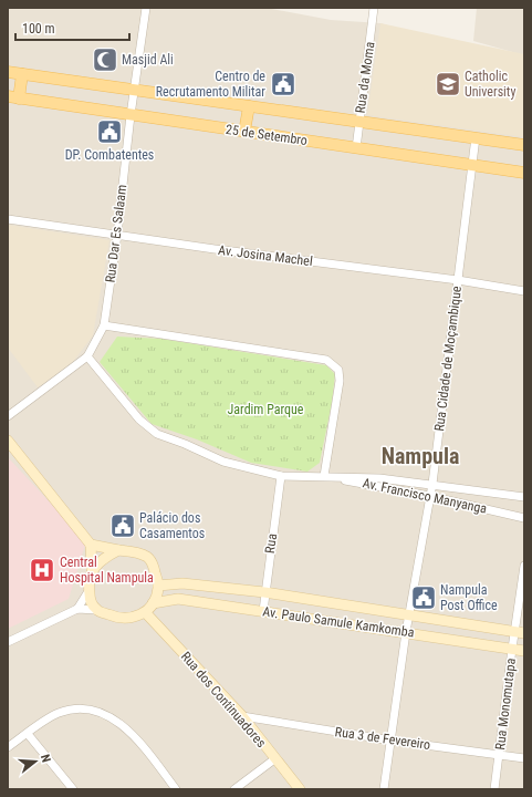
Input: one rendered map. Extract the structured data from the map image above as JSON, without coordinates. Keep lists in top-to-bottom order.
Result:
{
  "streets": {
    "main road": ["25 de Setembro", "Av. Paulo Samule Kamkomba", "Rua dos Continuadores"],
    "street": [
      "Rua da Moma",
      "Rua Dar Es Salaam",
      "Av. Josina Machel",
      "Rua Cidade de Moçambique",
      "Av. Francisco Manyanga",
      "Rua",
      "Rua Monomutapa",
      "Rua 3 de Fevereiro"
    ]
  },
  "crossings": [
    ["Rua da Moma", "25 de Setembro"],
    ["25 de Setembro", "Rua Dar Es Salaam"],
    ["25 de Setembro", "Rua Cidade de Moçambique"],
    ["Rua Dar Es Salaam", "Av. Josina Machel"],
    ["Rua Dar Es Salaam", "Av. Francisco Manyanga"],
    ["Av. Josina Machel", "Rua Cidade de Moçambique"],
    ["Rua Cidade de Moçambique", "Av. Francisco Manyanga"],
    ["Rua Cidade de Moçambique", "Av. Paulo Samule Kamkomba"],
    ["Rua Cidade de Moçambique", "Rua 3 de Fevereiro"],
    ["Av. Francisco Manyanga", "Rua"],
    ["Rua", "Av. Paulo Samule Kamkomba"],
    ["Av. Paulo Samule Kamkomba", "Rua dos Continuadores"],
    ["Av. Paulo Samule Kamkomba", "Rua Monomutapa"],
    ["Rua dos Continuadores", "Rua 3 de Fevereiro"],
    ["Rua Monomutapa", "Rua 3 de Fevereiro"]
  ],
  "districts": ["Nampula"],
  "parks": ["Jardim Parque"],
  "places": {
    "mosque": ["Masjid Ali"],
    "public building": [
      "Centro de Recrutamento Militar",
      "DP. Combatentes",
      "Palácio dos Casamentos",
      "Nampula Post Office"
    ],
    "school or university": ["Catholic University"],
    "hospital": ["Central Hospital Nampula"]
  },
  "scale_bar": "100 m",
  "north": "right"
}
